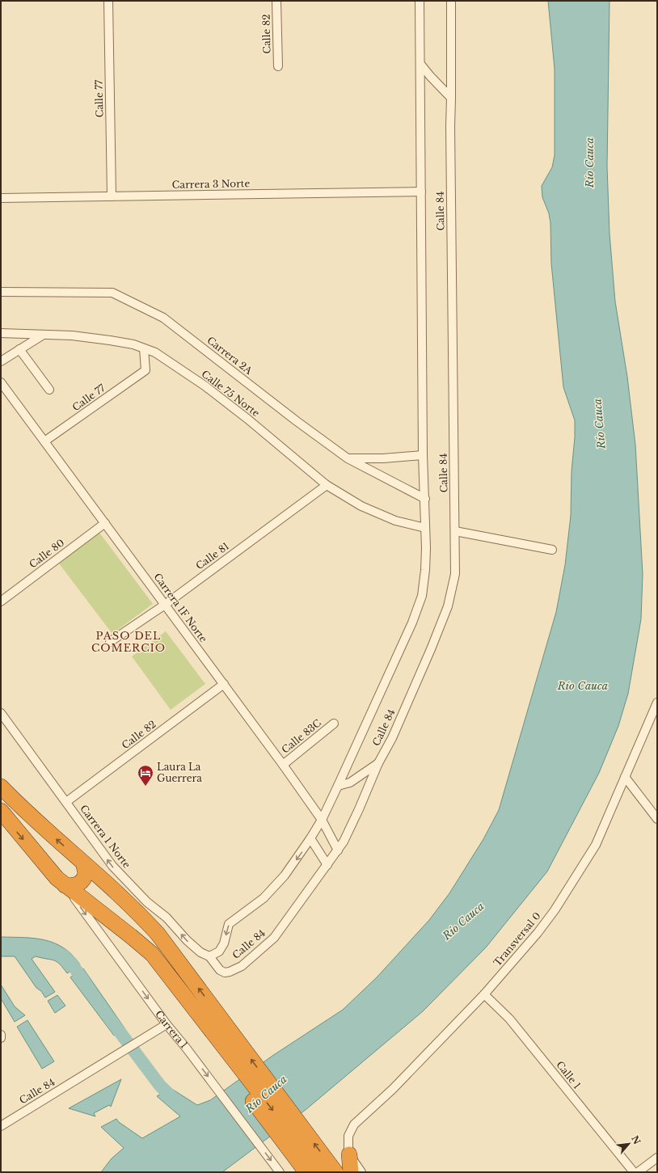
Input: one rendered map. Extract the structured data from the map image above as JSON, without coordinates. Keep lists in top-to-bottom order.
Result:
{
  "streets": {
    "highway": ["Carrera 1"],
    "street": [
      "Calle 82",
      "Calle 77",
      "Carrera 3 Norte",
      "Calle 84",
      "Carrera 2A",
      "Calle 75 Norte",
      "Calle 80",
      "Calle 81",
      "Carrera 1F Norte",
      "Calle 83C",
      "Carrera 1 Norte",
      "Transversal 0",
      "Calle 1"
    ]
  },
  "crossings": [
    ["Calle 82", "Carrera 1F Norte"],
    ["Calle 82", "Carrera 1 Norte"],
    ["Calle 77", "Carrera 3 Norte"],
    ["Calle 77", "Calle 75 Norte"],
    ["Calle 77", "Carrera 1F Norte"],
    ["Carrera 3 Norte", "Calle 84"],
    ["Calle 84", "Carrera 2A"],
    ["Calle 84", "Calle 75 Norte"],
    ["Calle 84", "Carrera 1F Norte"],
    ["Calle 84", "Carrera 1 Norte"],
    ["Calle 84", "Carrera 1"],
    ["Calle 75 Norte", "Calle 81"],
    ["Calle 80", "Carrera 1F Norte"],
    ["Calle 81", "Carrera 1F Norte"],
    ["Carrera 1F Norte", "Calle 83C"],
    ["Transversal 0", "Calle 1"]
  ],
  "one_way": ["Carrera 1 Norte"],
  "districts": ["PASO DEL COMERCIO"],
  "water": ["Río Cauca"],
  "places": {
    "hotel": ["Laura La Guerrera"]
  },
  "north": "top right"
}
